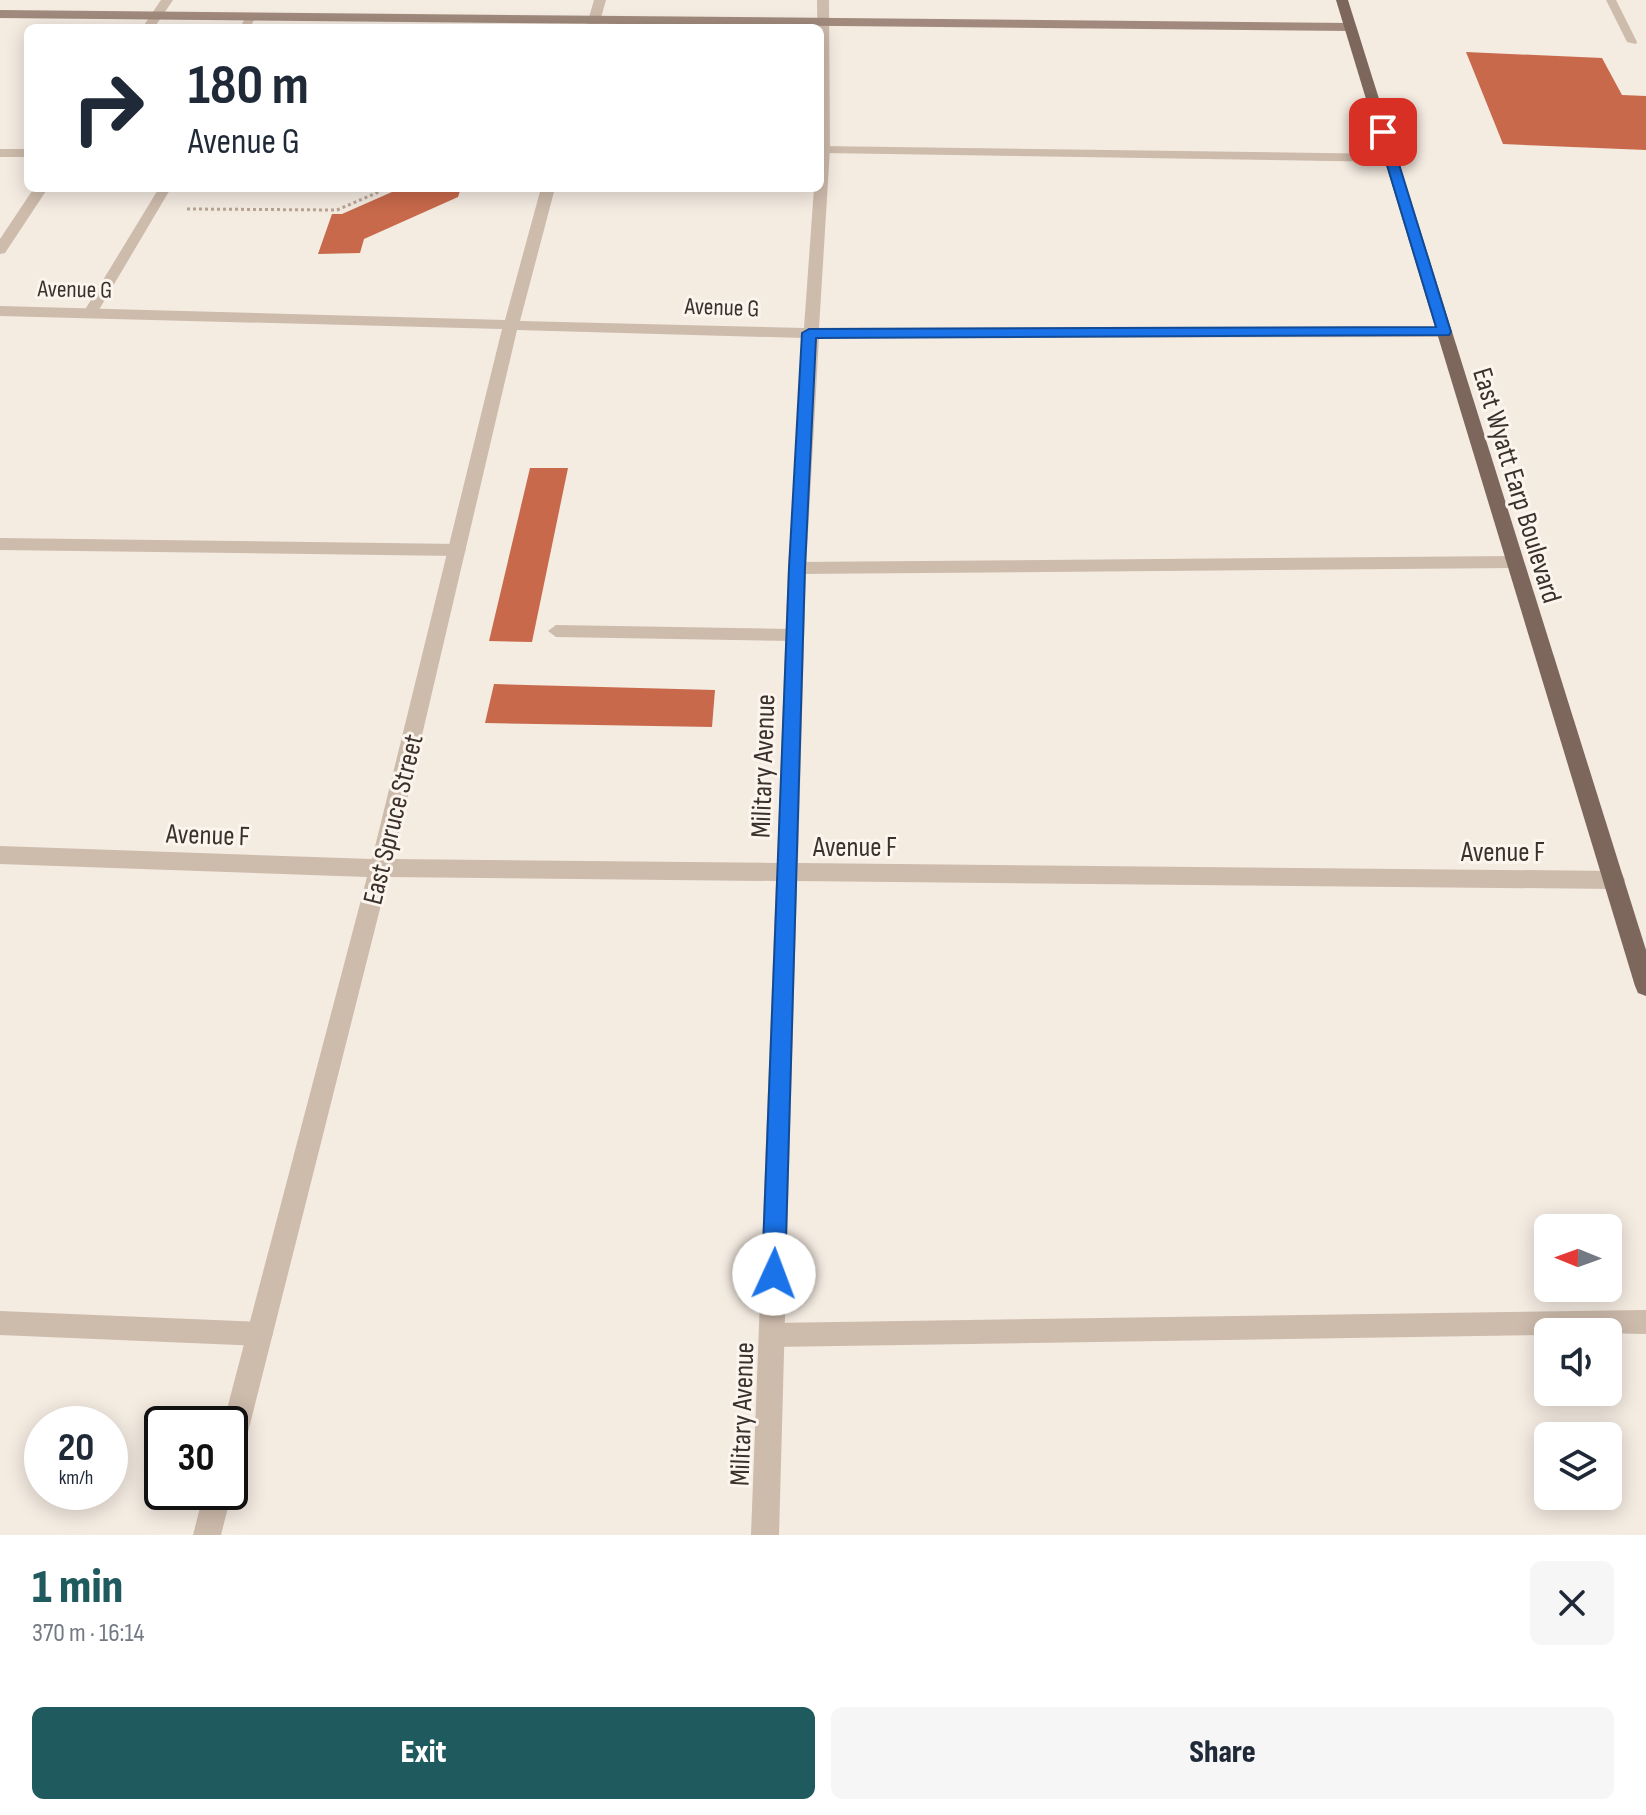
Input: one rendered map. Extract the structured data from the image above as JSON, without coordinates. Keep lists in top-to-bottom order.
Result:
{
  "streets": {
    "main road": ["East Wyatt Earp Boulevard"],
    "street": [
      "Avenue G",
      "Military Avenue",
      "East Spruce Street",
      "Avenue F"
    ]
  },
  "crossings": [
    ["Avenue G", "East Wyatt Earp Boulevard"],
    ["Avenue G", "Military Avenue"],
    ["Avenue G", "East Spruce Street"],
    ["East Wyatt Earp Boulevard", "Avenue F"],
    ["Military Avenue", "Avenue F"],
    ["East Spruce Street", "Avenue F"]
  ],
  "north": "left",
  "page": {
    "turn": ["180 m", "Avenue G"],
    "speed": "20 km/h",
    "limit": "30",
    "heading": ["1 min", "370 m · 16:14"],
    "buttons": ["Exit", "Share"]
  }
}
